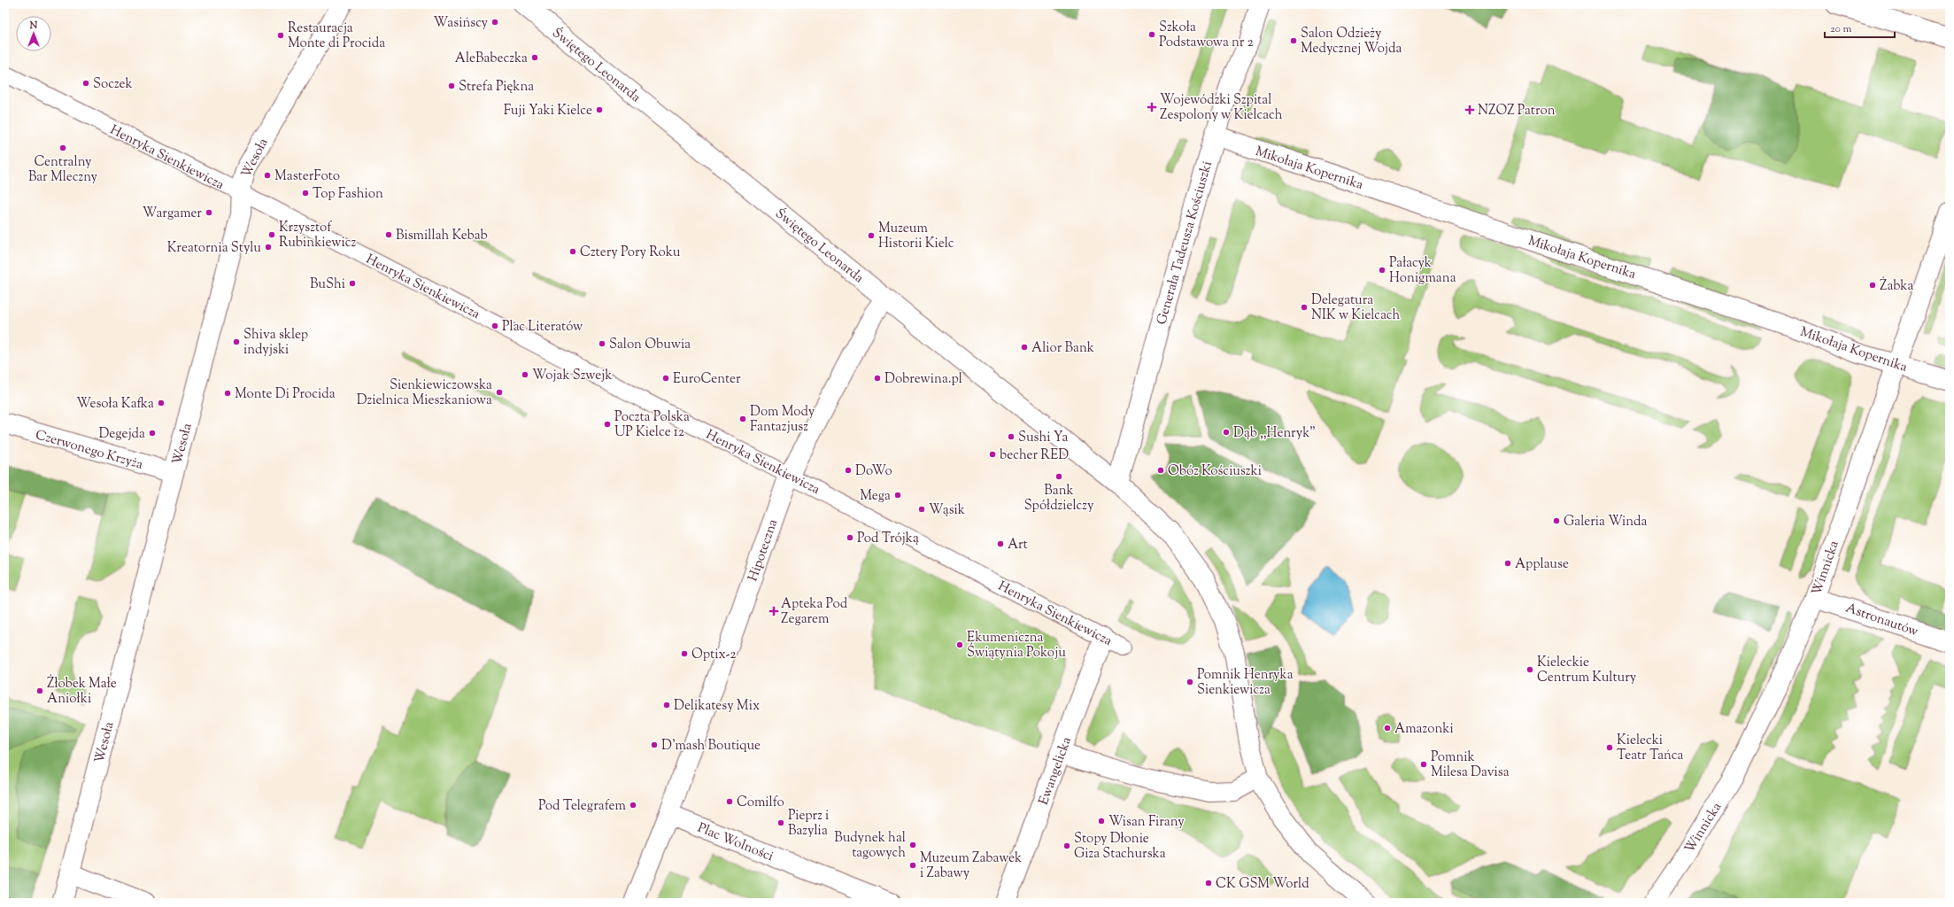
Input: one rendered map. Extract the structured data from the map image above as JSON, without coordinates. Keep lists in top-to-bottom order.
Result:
{
  "streets": {
    "street": [
      "Świętego Leonarda",
      "Henryka Sienkiewicza",
      "Wesoła",
      "Mikołaja Kopernika",
      "Generała Tadeusza Kościuszki",
      "Czerwonego Krzyża",
      "Hipoteczna",
      "Winnicka",
      "Astronautów",
      "Ewangelicka",
      "Plac Wolności"
    ]
  },
  "crossings": [
    ["Świętego Leonarda", "Generała Tadeusza Kościuszki"],
    ["Świętego Leonarda", "Hipoteczna"],
    ["Henryka Sienkiewicza", "Wesoła"],
    ["Henryka Sienkiewicza", "Hipoteczna"],
    ["Henryka Sienkiewicza", "Ewangelicka"],
    ["Wesoła", "Czerwonego Krzyża"],
    ["Mikołaja Kopernika", "Generała Tadeusza Kościuszki"],
    ["Mikołaja Kopernika", "Winnicka"],
    ["Hipoteczna", "Plac Wolności"],
    ["Winnicka", "Astronautów"]
  ],
  "places": {
    "other": [
      "Wasińscy",
      "Szkoła Podstawowa nr 2",
      "Restauracja Monte di Procida",
      "Salon Odzieży Medycznej Wojda",
      "AleBabeczka",
      "Soczek",
      "Strefa Piękna",
      "Fuji Yaki Kielce",
      "Centralny Bar Mleczny",
      "MasterFoto",
      "Top Fashion",
      "Wargamer",
      "Krzysztof Rubinkiewicz",
      "Bismillah Kebab",
      "Muzeum Historii Kielc",
      "Kreatornia Stylu",
      "Cztery Pory Roku",
      "Pałacyk Honigmana",
      "BuShi",
      "Żabka",
      "Delegatura NIK w Kielcach",
      "Plac Literatów",
      "Shiva sklep indyjski",
      "Salon Obuwia",
      "Alior Bank",
      "Wojak Szwejk",
      "EuroCenter",
      "Dobrewina.pl",
      "Sienkiewiczowska Dzielnica Mieszkaniowa",
      "Monte Di Procida",
      "Wesoła Kafka",
      "Dom Mody Fantazjusz",
      "Poczta Polska UP Kielce 12",
      "Dąb ,,Henryk\"",
      "Degejda",
      "Sushi Ya",
      "becher RED",
      "DoWo",
      "Obóz Kościuszki",
      "Bank Spółdzielczy",
      "Mega",
      "Wąsik",
      "Galeria Winda",
      "Pod Trójką",
      "Art",
      "Applause",
      "Ekumeniczna Świątynia Pokoju",
      "Optix-2",
      "Kieleckie Centrum Kultury",
      "Pomnik Henryka Sienkiewicza",
      "Żłobek Małe Aniołki",
      "Delikatesy Mix",
      "Amazonki",
      "D'mash Boutique",
      "Kielecki Teatr Tańca",
      "Pomnik Milesa Davisa",
      "Comilfo",
      "Pod Telegrafem",
      "Wisan Firany",
      "Pieprz i Bazylia",
      "Budynek hal tagowych",
      "Stopy Dłonie Giza Stachurska",
      "Muzeum Zabawek i Zabawy",
      "CK GSM World"
    ],
    "health": ["Wojewódzki Szpital Zespolony w Kielcach", "NZOZ Patron", "Apteka Pod Zegarem"]
  },
  "scale_bar": "20 m",
  "north": "top"
}
